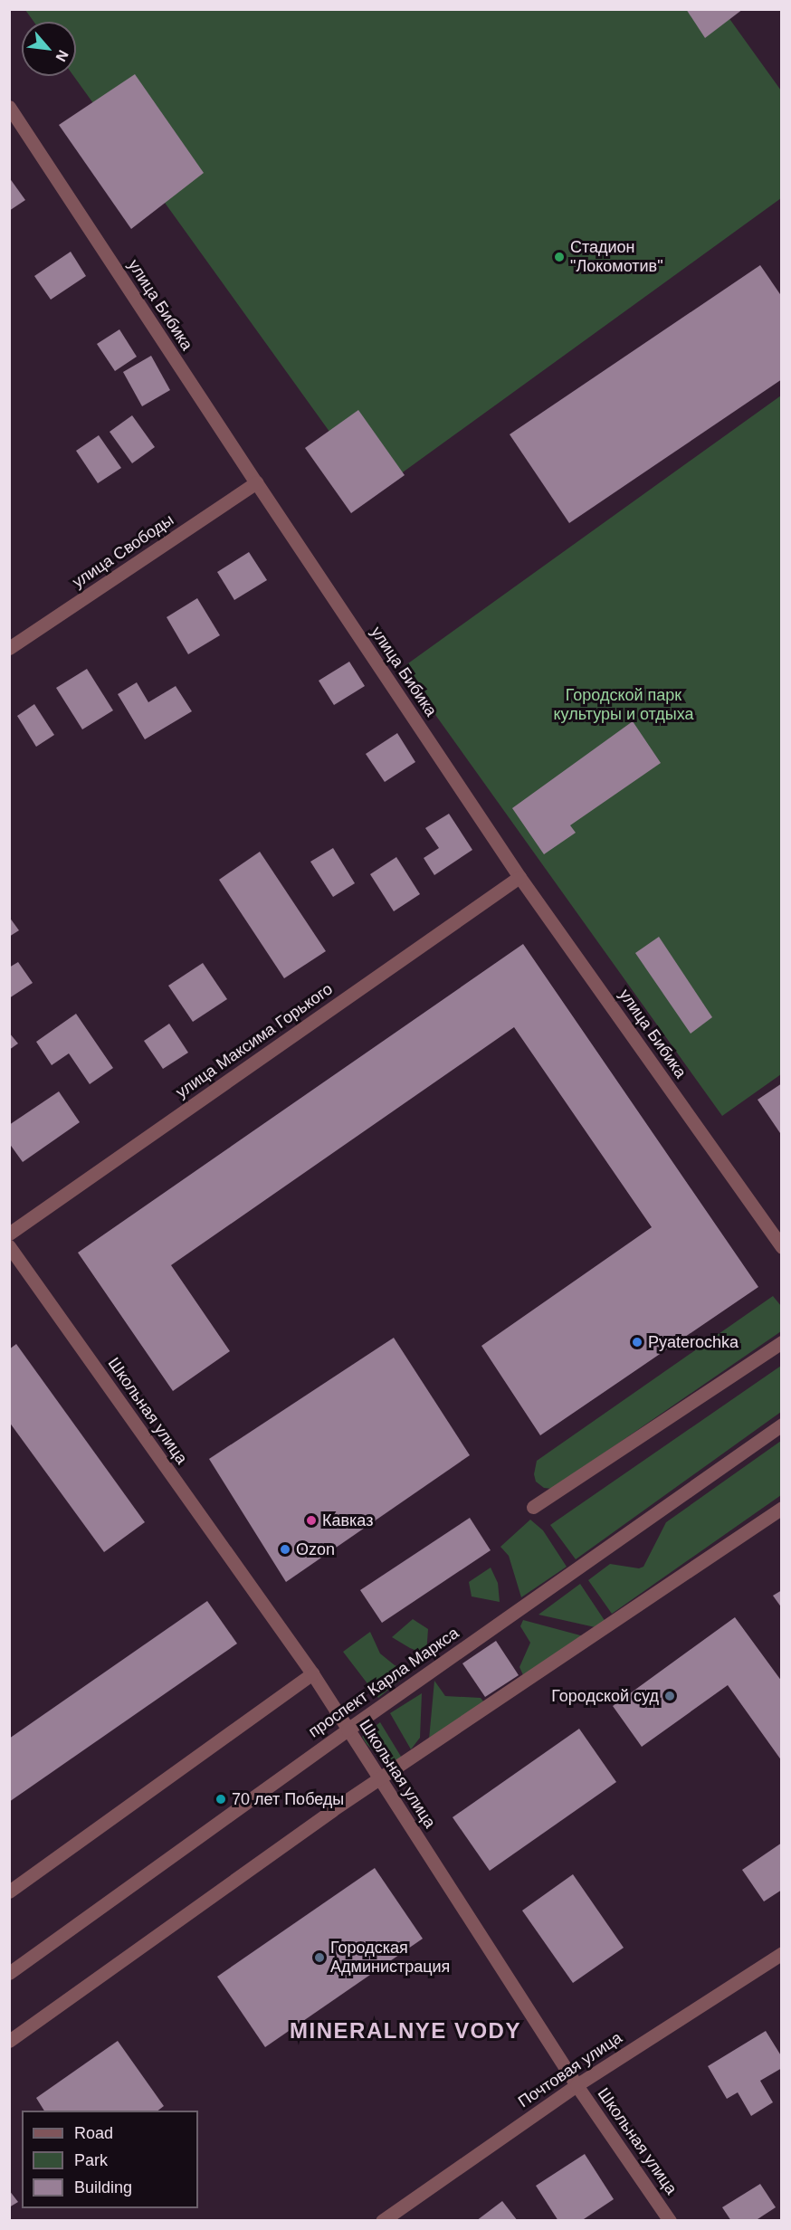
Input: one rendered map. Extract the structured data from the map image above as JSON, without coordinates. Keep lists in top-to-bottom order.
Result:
{
  "streets": {
    "street": [
      "улица Бибика",
      "улица Свободы",
      "улица Максима Горького",
      "Школьная улица",
      "проспект Карла Маркса",
      "Почтовая улица"
    ]
  },
  "crossings": [
    ["улица Бибика", "улица Свободы"],
    ["улица Бибика", "улица Максима Горького"],
    ["Школьная улица", "проспект Карла Маркса"],
    ["Школьная улица", "Почтовая улица"]
  ],
  "districts": ["MINERALNYE VODY"],
  "parks": ["Городской парк культуры и отдыха"],
  "places": [
    "Стадион \"Локомотив\"",
    "Pyaterochka",
    "Кавказ",
    "Ozon",
    "Городской суд",
    "70 лет Победы",
    "Городская Администрация"
  ],
  "legend": ["Road", "Park", "Building"],
  "north": "bottom right"
}
